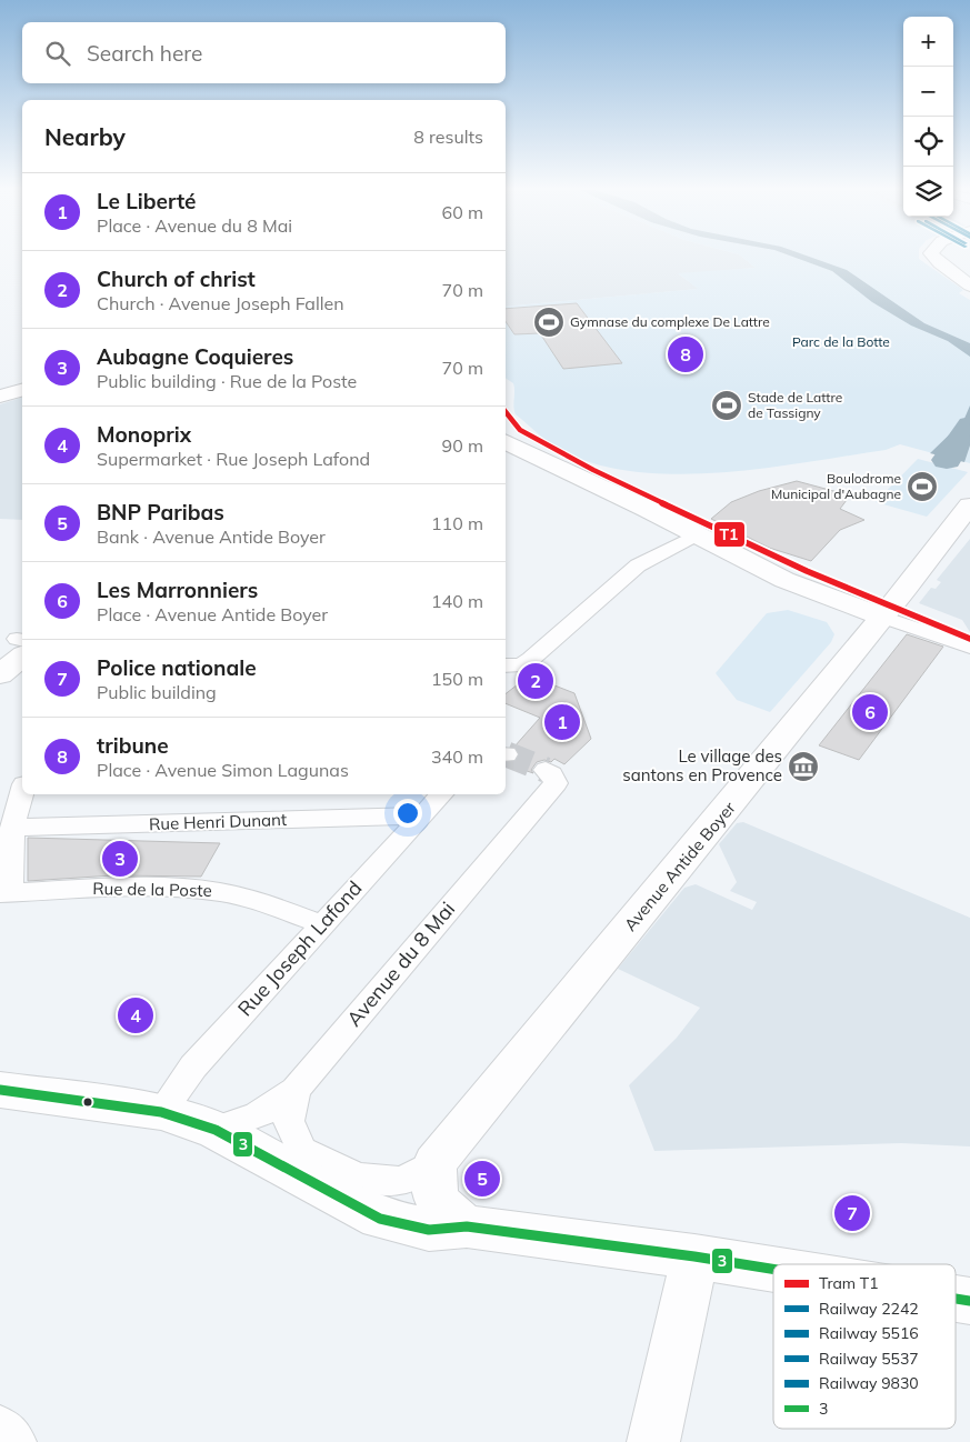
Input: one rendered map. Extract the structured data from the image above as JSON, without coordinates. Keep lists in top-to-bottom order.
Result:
{
  "streets": {
    "main road": ["Avenue Antide Boyer"],
    "street": [
      "Rue Henri Dunant",
      "Rue de la Poste",
      "Rue Joseph Lafond",
      "Avenue du 8 Mai"
    ]
  },
  "crossings": [
    ["Rue Henri Dunant", "Rue Joseph Lafond"],
    ["Rue de la Poste", "Rue Joseph Lafond"]
  ],
  "parks": ["Parc de la Botte"],
  "places": {
    "sports": ["Gymnase du complexe De Lattre", "Stade de Lattre de Tassigny", "Boulodrome Municipal d'Aubagne"],
    "museum": ["Le village des santons en Provence"]
  },
  "lines": ["tram line T1", "transit line 3"],
  "legend": [
    "Tram T1",
    "Railway 2242",
    "Railway 5516",
    "Railway 5537",
    "Railway 9830",
    "3"
  ],
  "page": {
    "map_buttons": ["+", "−"],
    "search": "Search here",
    "heading": ["Nearby", "8 results"],
    "list": [
      {
        "mark": "1",
        "name": "Le Liberté",
        "note": "Place · Avenue du 8 Mai",
        "value": "60 m"
      },
      {
        "mark": "2",
        "name": "Church of christ",
        "note": "Church · Avenue Joseph Fallen",
        "value": "70 m"
      },
      {
        "mark": "3",
        "name": "Aubagne Coquieres",
        "note": "Public building · Rue de la Poste",
        "value": "70 m"
      },
      {
        "mark": "4",
        "name": "Monoprix",
        "note": "Supermarket · Rue Joseph Lafond",
        "value": "90 m"
      },
      {
        "mark": "5",
        "name": "BNP Paribas",
        "note": "Bank · Avenue Antide Boyer",
        "value": "110 m"
      },
      {
        "mark": "6",
        "name": "Les Marronniers",
        "note": "Place · Avenue Antide Boyer",
        "value": "140 m"
      },
      {
        "mark": "7",
        "name": "Police nationale",
        "note": "Public building",
        "value": "150 m"
      },
      {
        "mark": "8",
        "name": "tribune",
        "note": "Place · Avenue Simon Lagunas",
        "value": "340 m"
      }
    ],
    "pins": [
      "8",
      "2",
      "6",
      "1",
      "3",
      "4",
      "5",
      "7"
    ]
  }
}
